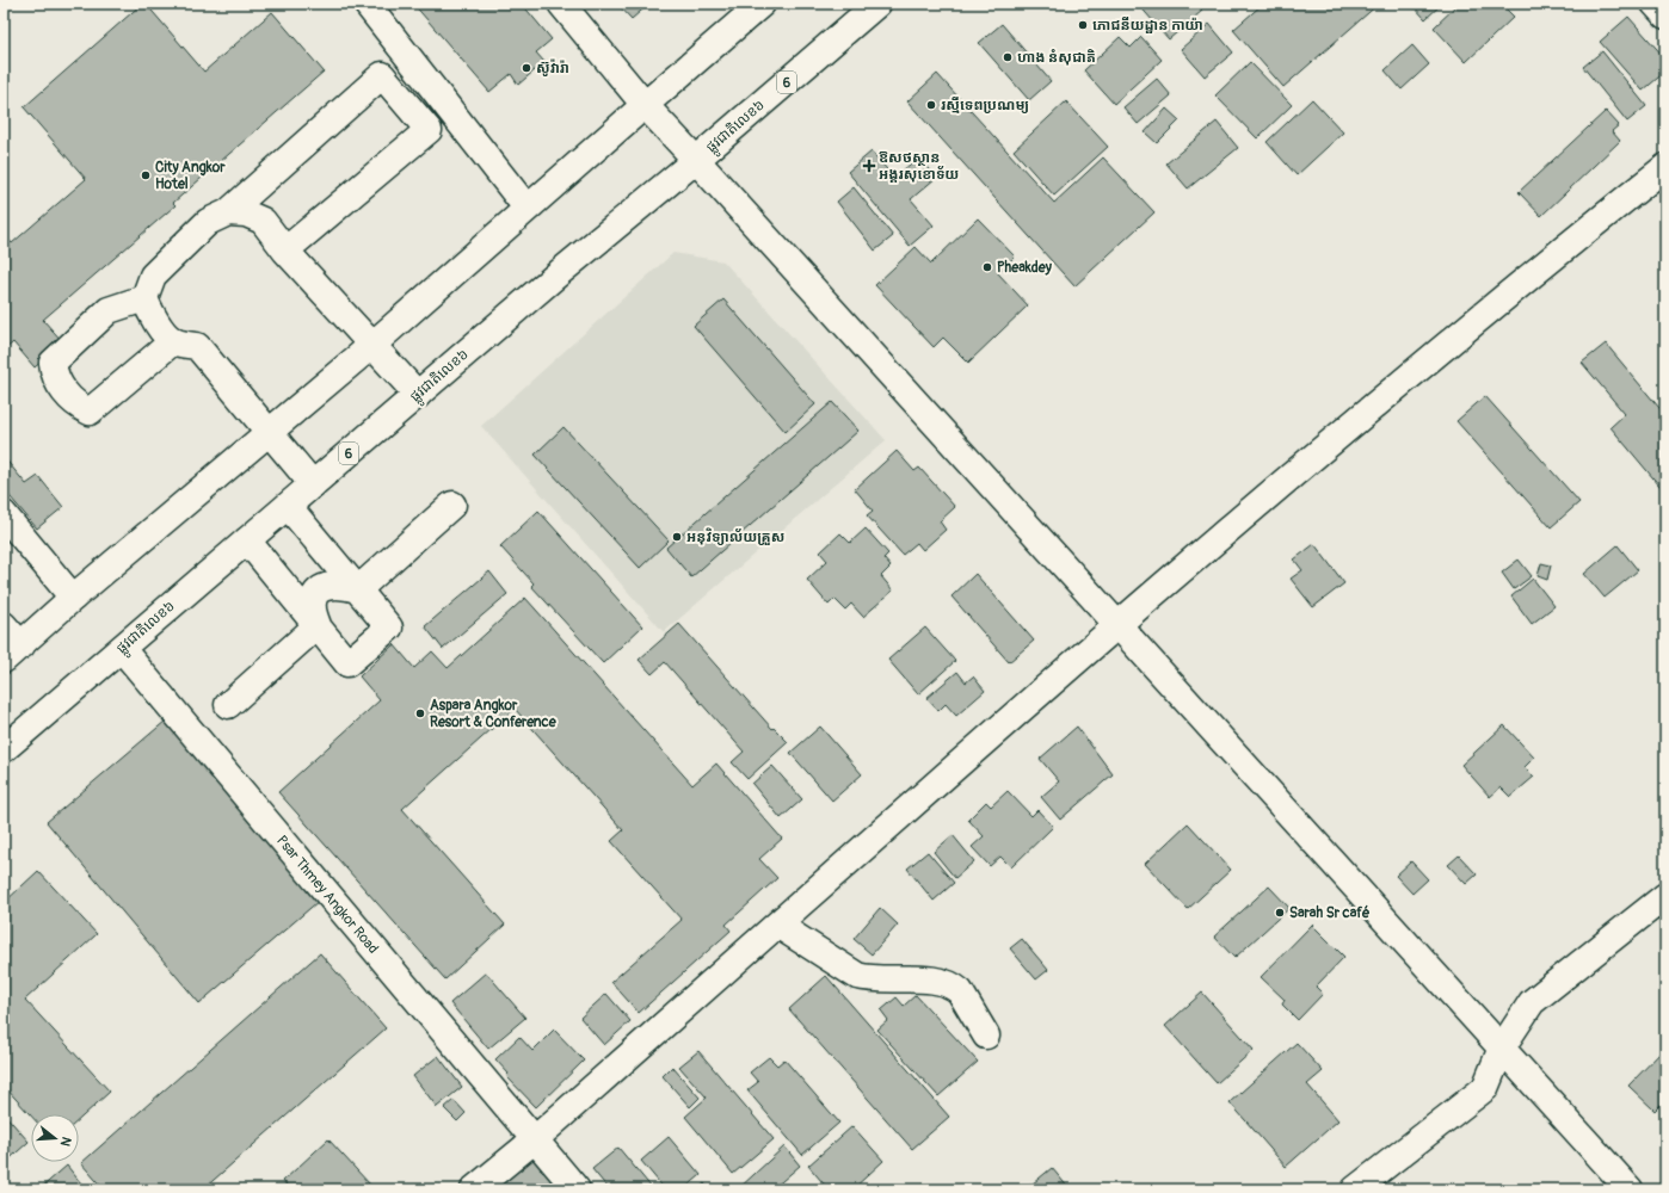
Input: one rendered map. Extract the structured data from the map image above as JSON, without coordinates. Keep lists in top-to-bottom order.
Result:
{
  "streets": {
    "main road": ["6", "ផ្លូវជាតិលេខ៦", "Psar Thmey Angkor Road"]
  },
  "crossings": [
    ["ផ្លូវជាតិលេខ៦", "Psar Thmey Angkor Road"]
  ],
  "places": {
    "other": [
      "ភោជនីយដ្ឋាន កាយ៉ា",
      "ហាង នំសុជាតិ",
      "ស៊ូវ៉ារ៉ា",
      "រស្មីទេពប្រណម្យ",
      "City Angkor Hotel",
      "Pheakdey",
      "អនុវិទ្យាល័យគ្រួស",
      "Aspara Angkor Resort & Conference",
      "Sarah Sr café"
    ],
    "health": ["ឱសថស្ថាន អង្គរសុខោទ័យ"]
  },
  "north": "right"
}
